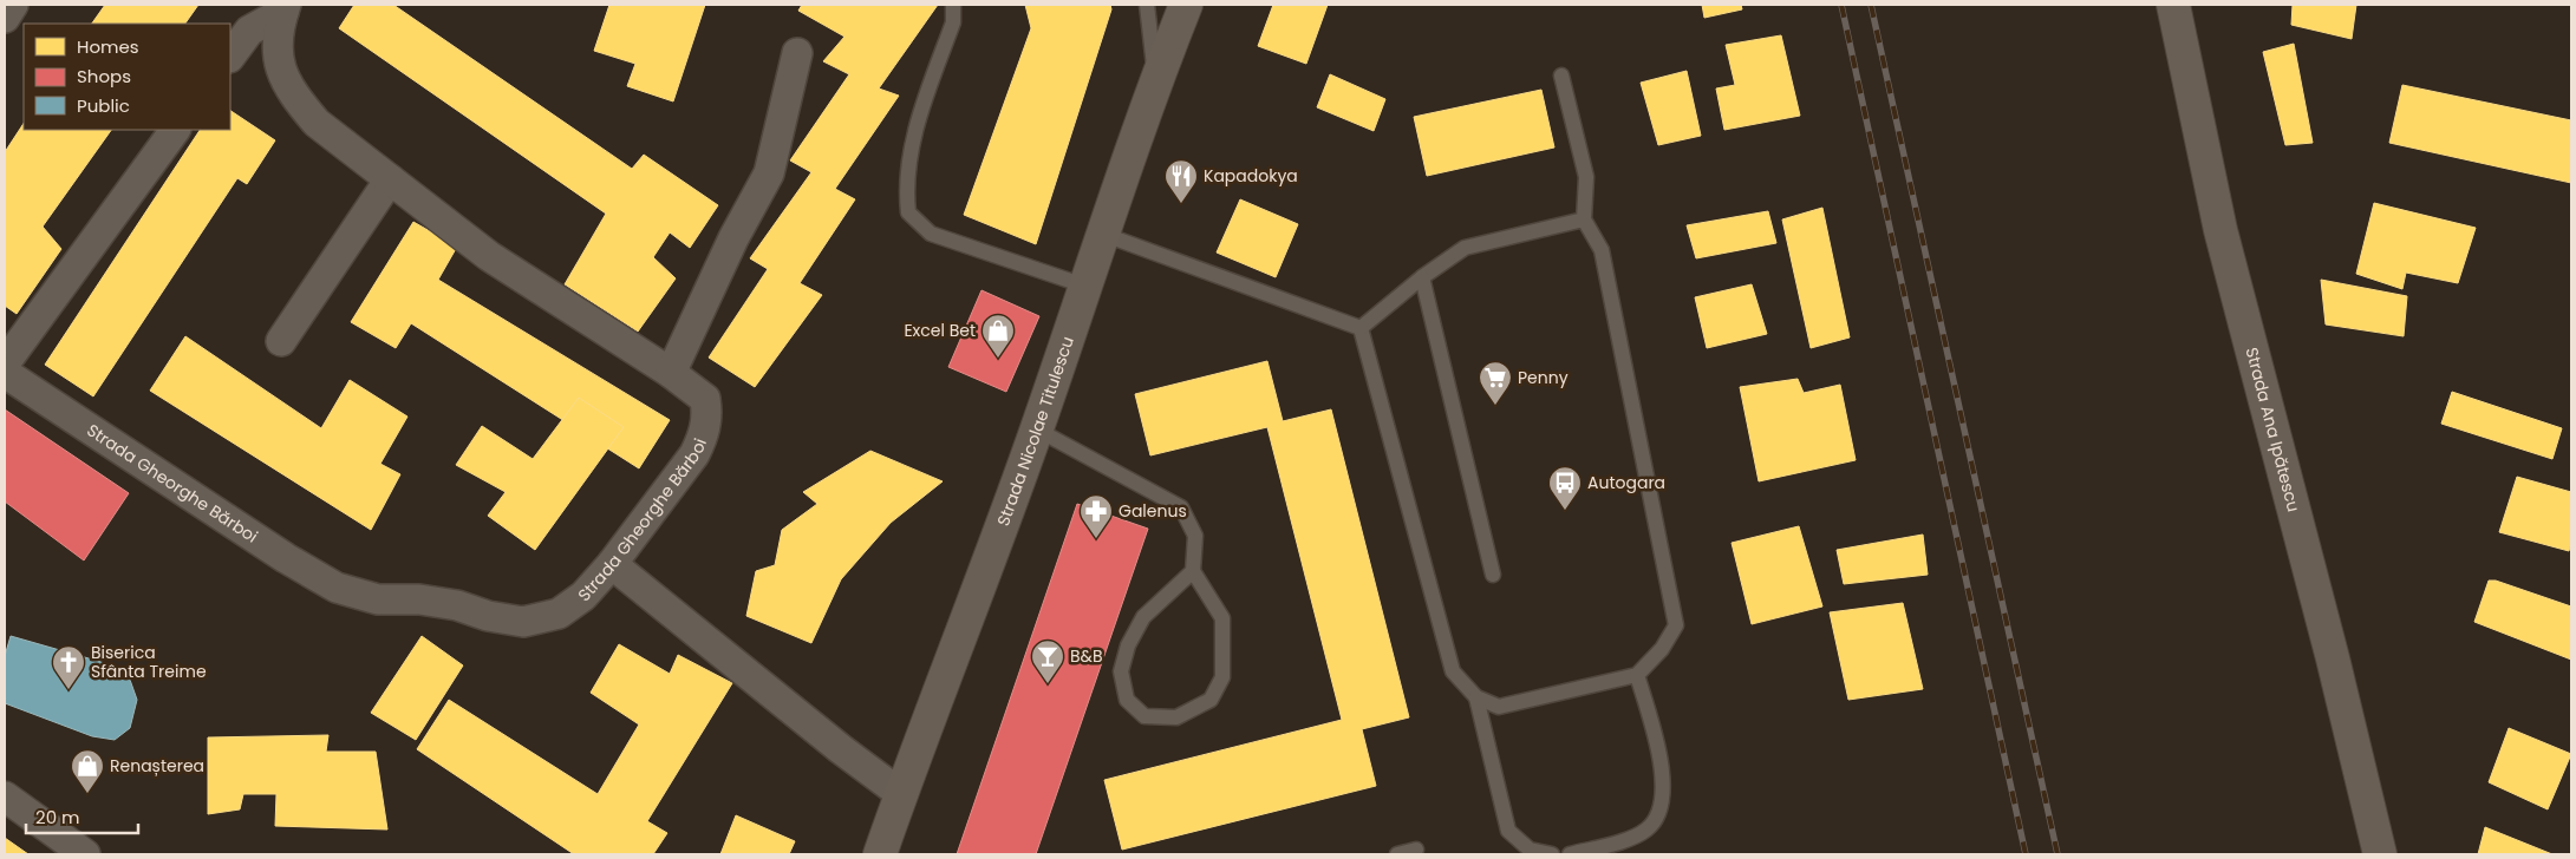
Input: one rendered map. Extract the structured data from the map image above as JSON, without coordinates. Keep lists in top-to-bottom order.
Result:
{
  "streets": {
    "main road": ["Strada Nicolae Titulescu", "Strada Ana Ipătescu"],
    "street": ["Strada Gheorghe Bărboi"]
  },
  "places": {
    "restaurant": ["Kapadokya"],
    "shop": ["Excel Bet", "Renașterea"],
    "supermarket": ["Penny"],
    "bus stop": ["Autogara"],
    "pharmacy": ["Galenus"],
    "bar": ["B&B"],
    "church": ["Biserica Sfânta Treime"]
  },
  "legend": ["Homes", "Shops", "Public"],
  "scale_bar": "20 m"
}
